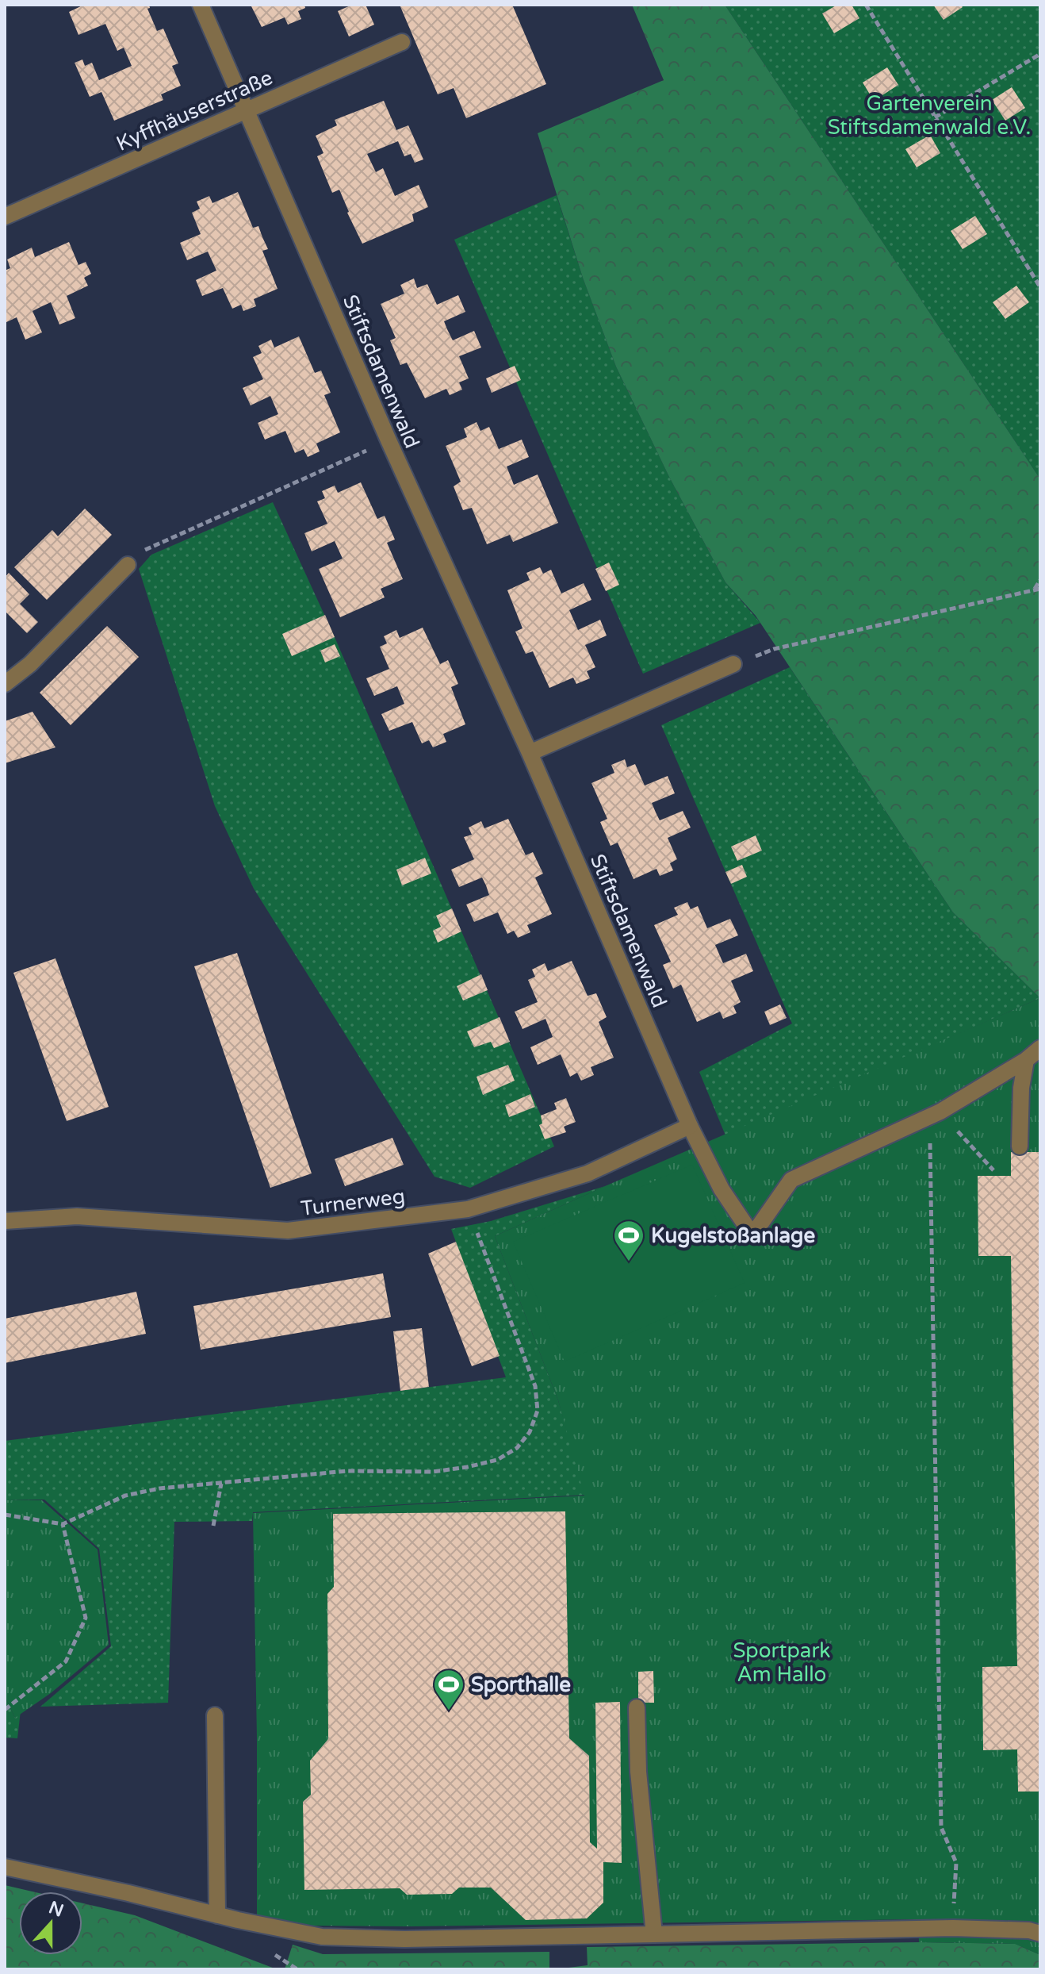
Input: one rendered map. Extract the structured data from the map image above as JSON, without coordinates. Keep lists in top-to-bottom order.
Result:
{
  "streets": {
    "street": ["Kyffhäuserstraße", "Stiftsdamenwald", "Turnerweg"]
  },
  "crossings": [
    ["Kyffhäuserstraße", "Stiftsdamenwald"],
    ["Stiftsdamenwald", "Turnerweg"]
  ],
  "parks": ["Gartenverein Stiftsdamenwald e.V.", "Sportpark Am Hallo"],
  "places": {
    "sports": ["Kugelstoßanlage", "Sporthalle"]
  },
  "north": "top"
}
